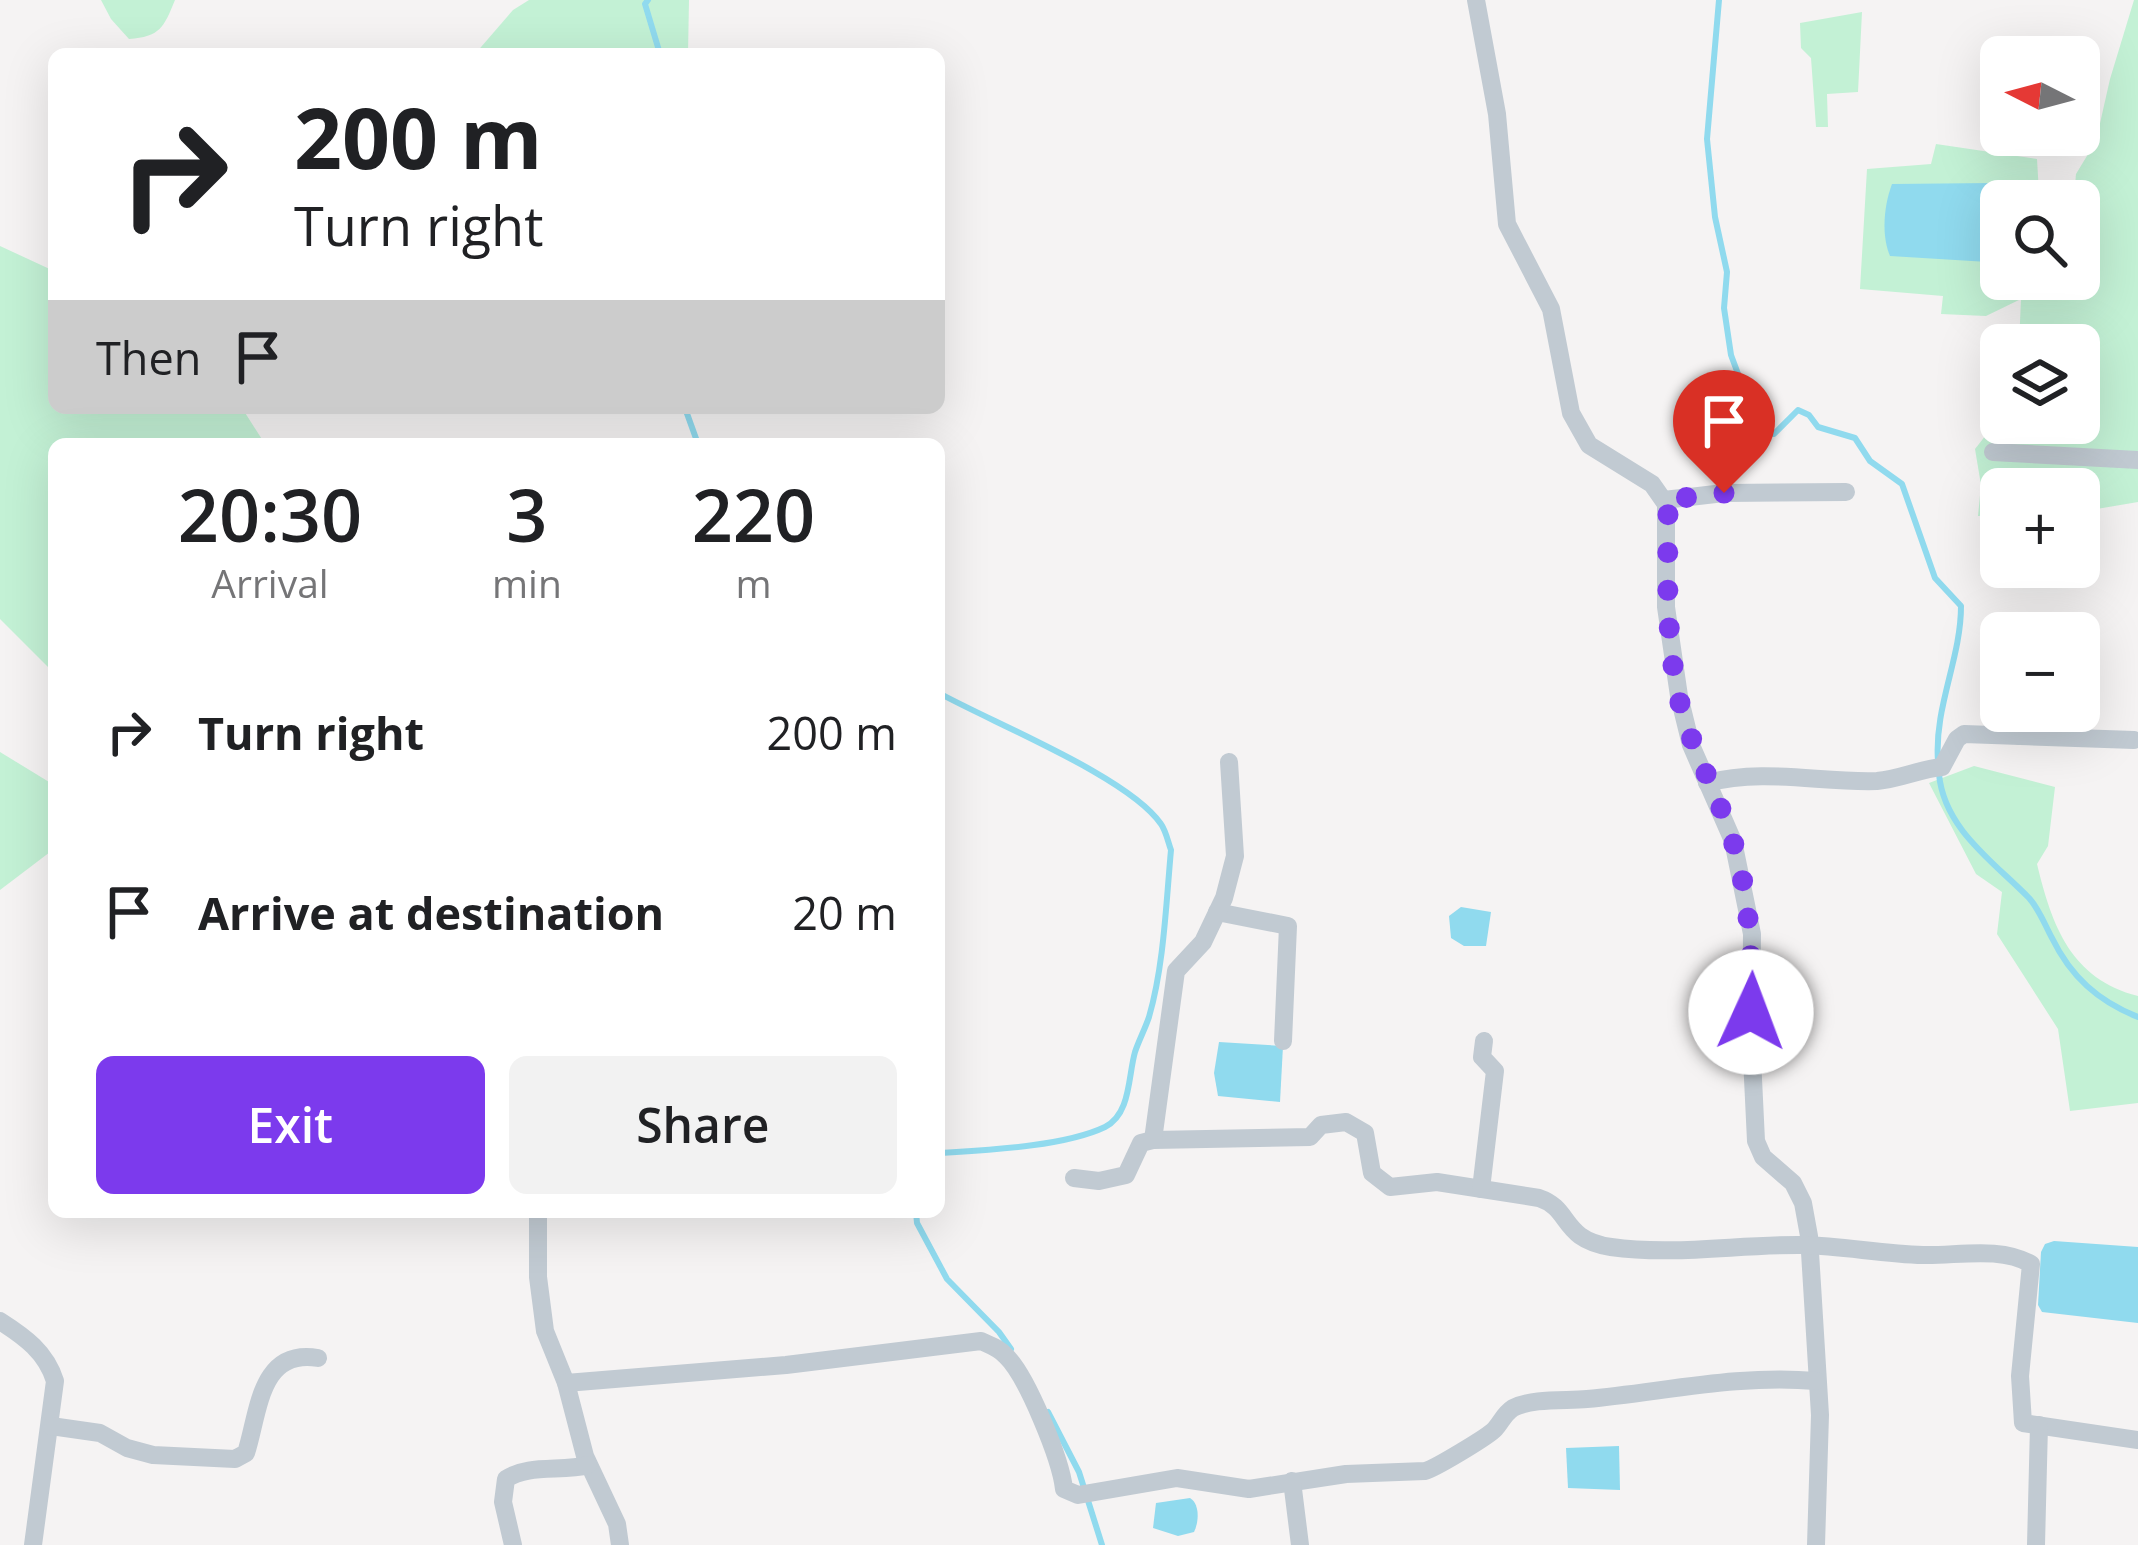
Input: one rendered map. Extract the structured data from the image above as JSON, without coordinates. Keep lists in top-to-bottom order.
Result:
{
  "north": "left",
  "page": {
    "map_buttons": ["+", "−"],
    "turn": ["200 m", "Turn right"],
    "then": "Then",
    "eta": [
      "20:30",
      "Arrival",
      "3",
      "min",
      "220",
      "m"
    ],
    "list": [
      {
        "name": "Turn right",
        "value": "200 m"
      },
      {
        "name": "Arrive at destination",
        "value": "20 m"
      }
    ],
    "buttons": ["Exit", "Share"]
  }
}
